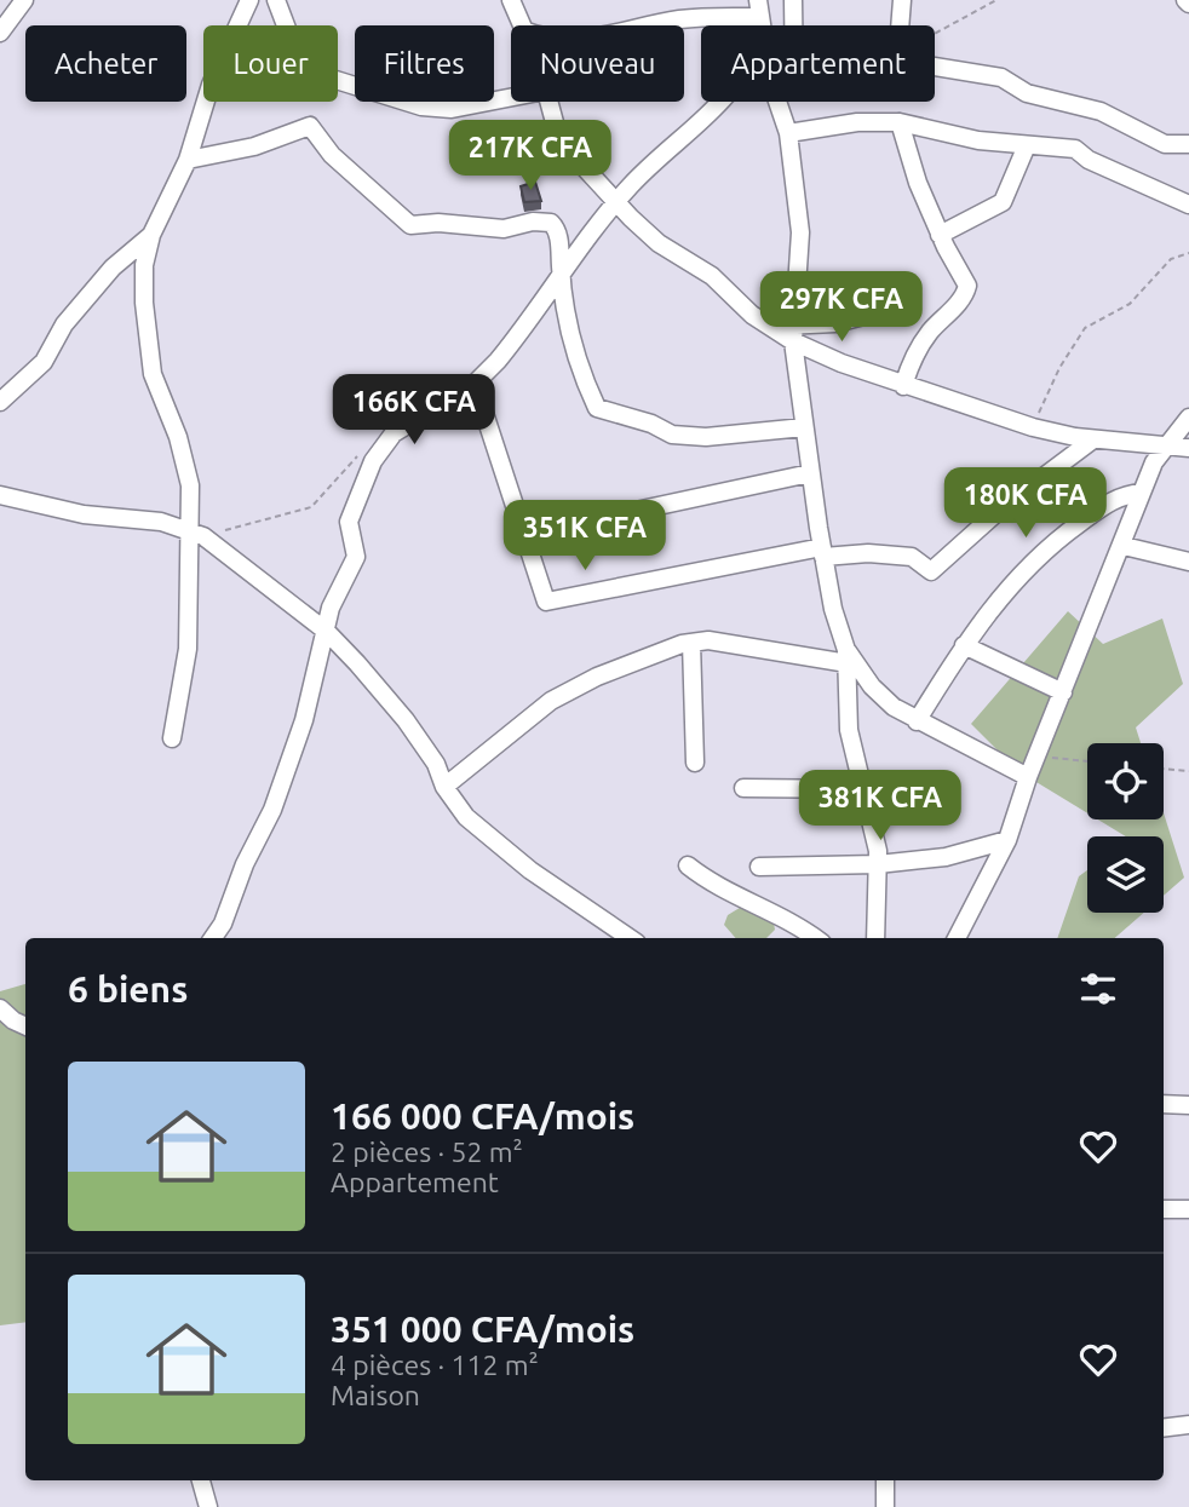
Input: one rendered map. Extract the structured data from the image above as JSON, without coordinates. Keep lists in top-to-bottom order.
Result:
{
  "page": {
    "chip": [
      "Acheter",
      "Louer",
      "Filtres",
      "Nouveau",
      "Appartement"
    ],
    "price": [
      "217K CFA",
      "297K CFA",
      "166K CFA",
      "180K CFA",
      "351K CFA",
      "381K CFA"
    ],
    "heading": "6 biens",
    "list": [
      {
        "name": "166 000 CFA/mois",
        "note": "2 pièces · 52 m² · Appartement"
      },
      {
        "name": "351 000 CFA/mois",
        "note": "4 pièces · 112 m² · Maison"
      }
    ]
  }
}
